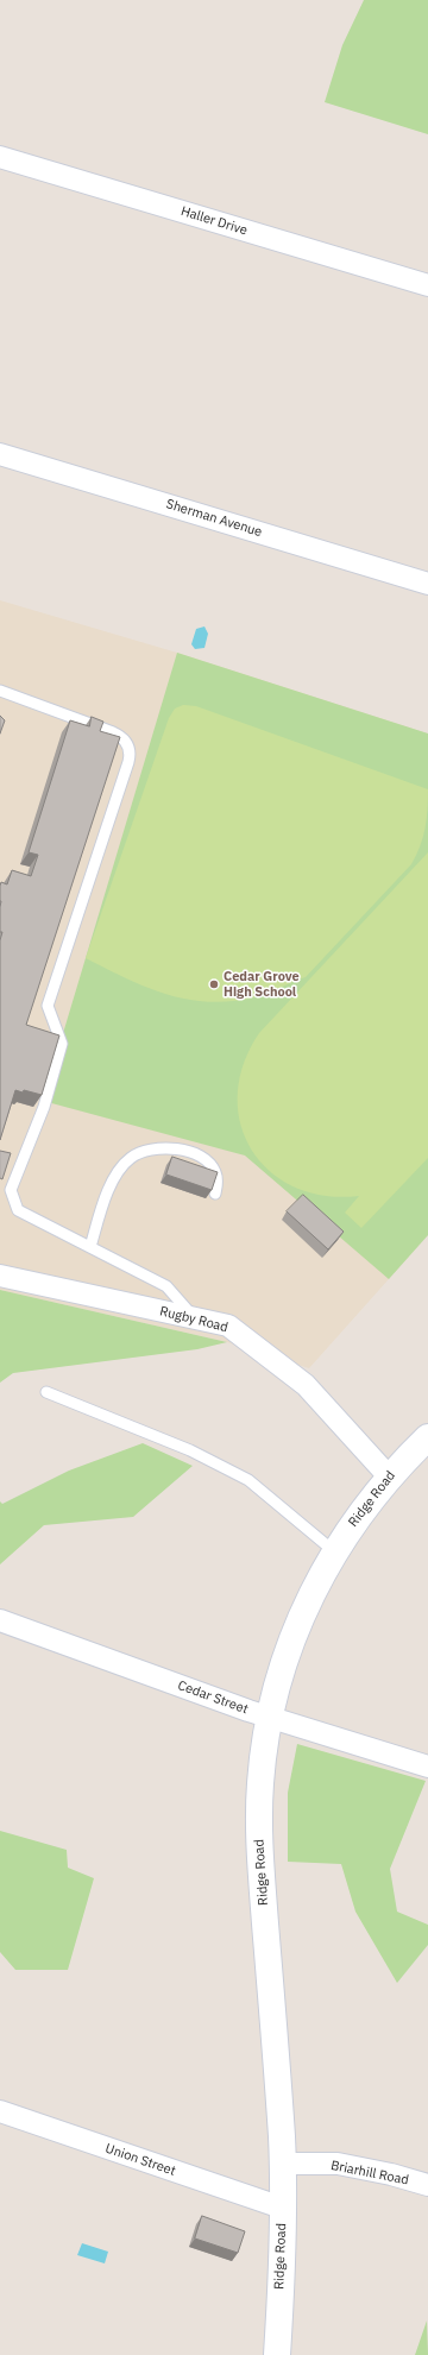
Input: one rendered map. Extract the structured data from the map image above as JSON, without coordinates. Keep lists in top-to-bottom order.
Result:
{
  "streets": {
    "main road": ["Ridge Road"],
    "street": [
      "Haller Drive",
      "Sherman Avenue",
      "Rugby Road",
      "Cedar Street",
      "Union Street",
      "Briarhill Road"
    ]
  },
  "crossings": [
    ["Rugby Road", "Ridge Road"],
    ["Ridge Road", "Cedar Street"],
    ["Ridge Road", "Union Street"],
    ["Ridge Road", "Briarhill Road"]
  ],
  "places": ["Cedar Grove High School"]
}
